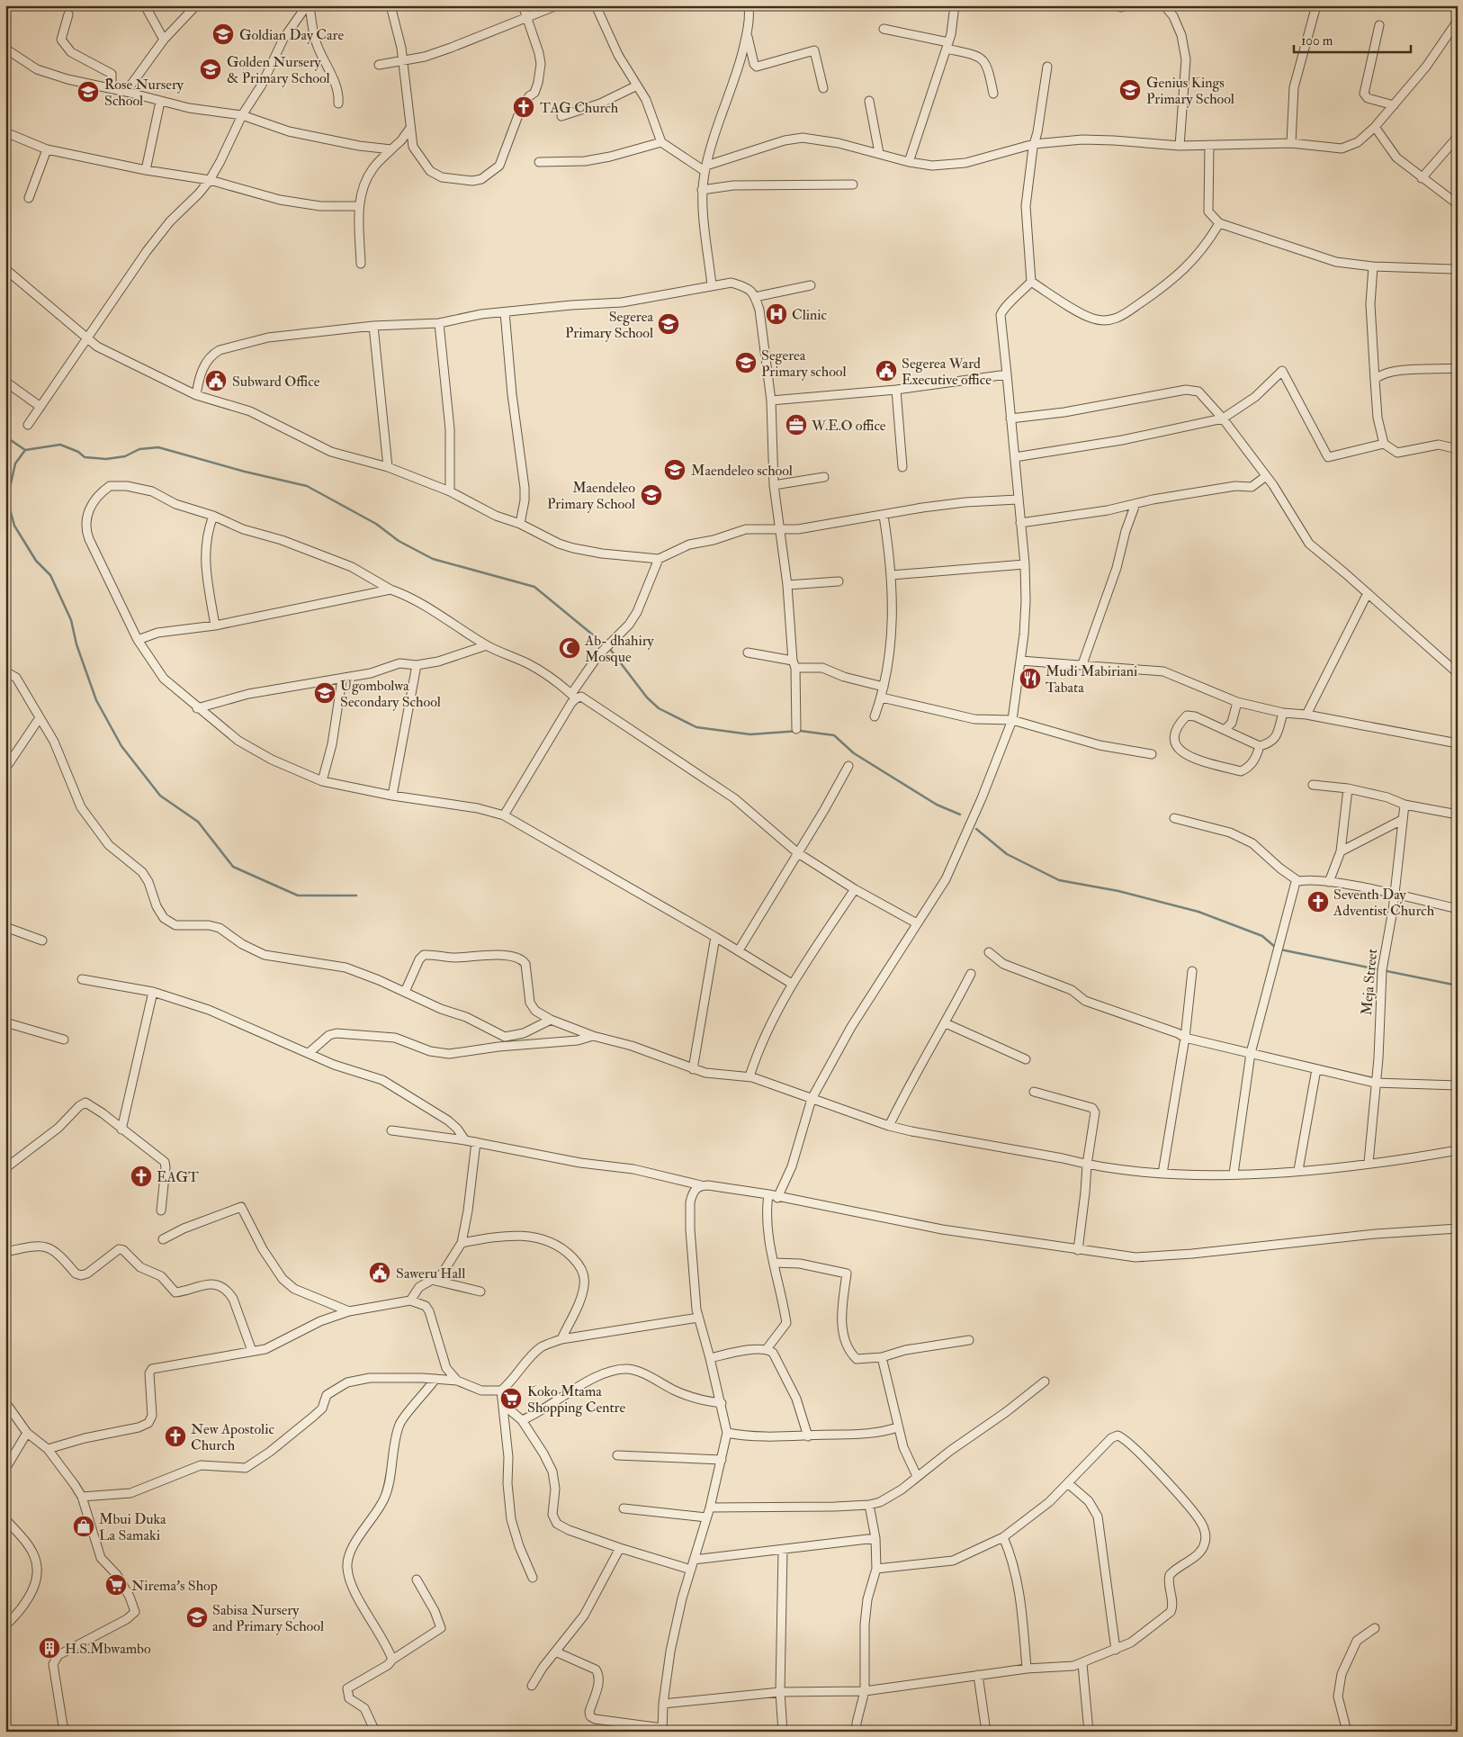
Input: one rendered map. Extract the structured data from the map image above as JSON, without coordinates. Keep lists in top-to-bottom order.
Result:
{
  "streets": {
    "street": ["Meja Street"]
  },
  "places": {
    "school or university": [
      "Goldian Day Care",
      "Golden Nursery & Primary School",
      "Genius Kings Primary School",
      "Rose Nursery School",
      "Segerea Primary School",
      "Segerea Primary school",
      "Maendeleo school",
      "Maendeleo Primary School",
      "Ugombolwa Secondary School",
      "Sabisa Nursery and Primary School"
    ],
    "church": [
      "TAG Church",
      "Seventh Day Adventist Church",
      "EAGT",
      "New Apostolic Church"
    ],
    "hospital": ["Clinic"],
    "public building": ["Segerea Ward Executive office", "Subward Office", "Saweru Hall"],
    "office": ["W.E.O office"],
    "mosque": ["Ab- dhahiry Mosque"],
    "restaurant": ["Mudi Mabiriani Tabata"],
    "supermarket": ["Koko Mtama Shopping Centre", "Nirema's Shop"],
    "shop": ["Mbui Duka La Samaki"],
    "building": ["H.S.Mbwambo"]
  },
  "scale_bar": "100 m"
}
